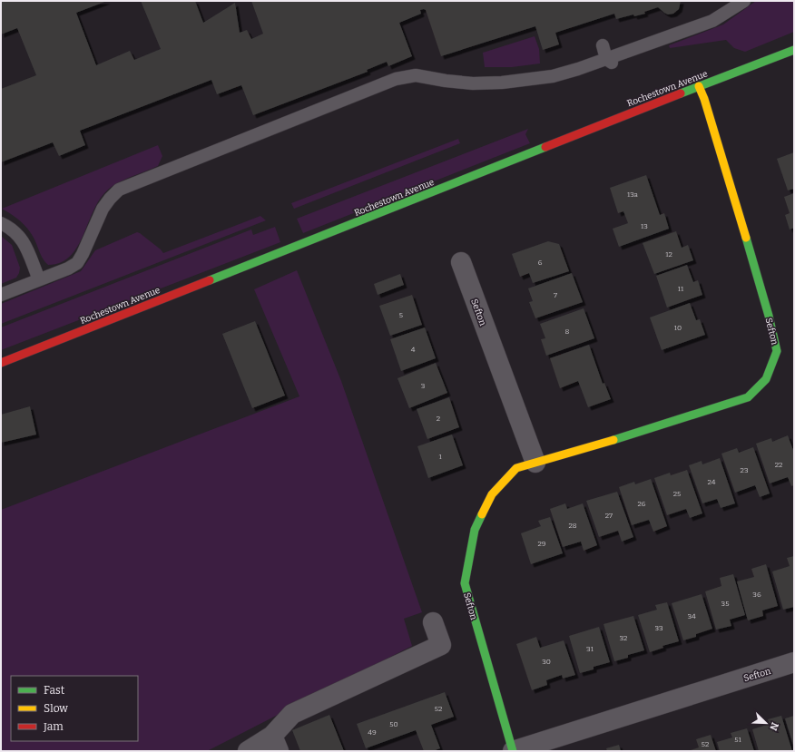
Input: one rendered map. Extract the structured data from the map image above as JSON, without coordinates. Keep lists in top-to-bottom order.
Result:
{
  "streets": {
    "street": ["Rochestown Avenue", "Sefton"]
  },
  "crossings": [
    ["Rochestown Avenue", "Sefton"]
  ],
  "house_numbers": [
    "13a",
    "13",
    "12",
    "6",
    "11",
    "7",
    "5",
    "10",
    "8",
    "4",
    "3",
    "2",
    "1",
    "22",
    "23",
    "24",
    "25",
    "26",
    "27",
    "28",
    "29",
    "36",
    "35",
    "34",
    "33",
    "32",
    "31",
    "30",
    "52",
    "50",
    "49",
    "51",
    "52"
  ],
  "legend": ["Fast", "Slow", "Jam"],
  "north": "bottom right"
}
